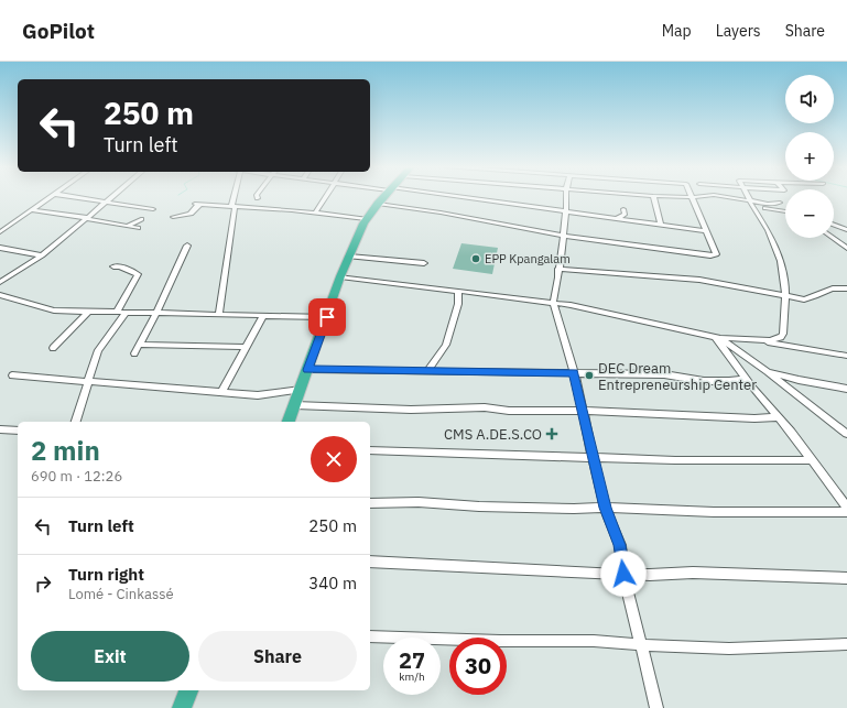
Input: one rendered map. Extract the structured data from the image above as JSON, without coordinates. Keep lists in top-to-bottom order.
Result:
{
  "places": {
    "other": ["EPP Kpangalam", "DEC Dream Entrepreneurship Center"],
    "health": ["CMS A.DE.S.CO"]
  },
  "page": {
    "header": "GoPilot",
    "nav": ["Map", "Layers", "Share"],
    "map_buttons": ["+", "−"],
    "turn": ["250 m", "Turn left"],
    "heading": ["2 min", "690 m · 12:26"],
    "list": [
      {
        "name": "Turn left",
        "value": "250 m"
      },
      {
        "name": "Turn right",
        "note": "Lomé - Cinkassé",
        "value": "340 m"
      }
    ],
    "buttons": ["Exit", "Share"],
    "speed": "27 km/h",
    "limit": "30"
  }
}
